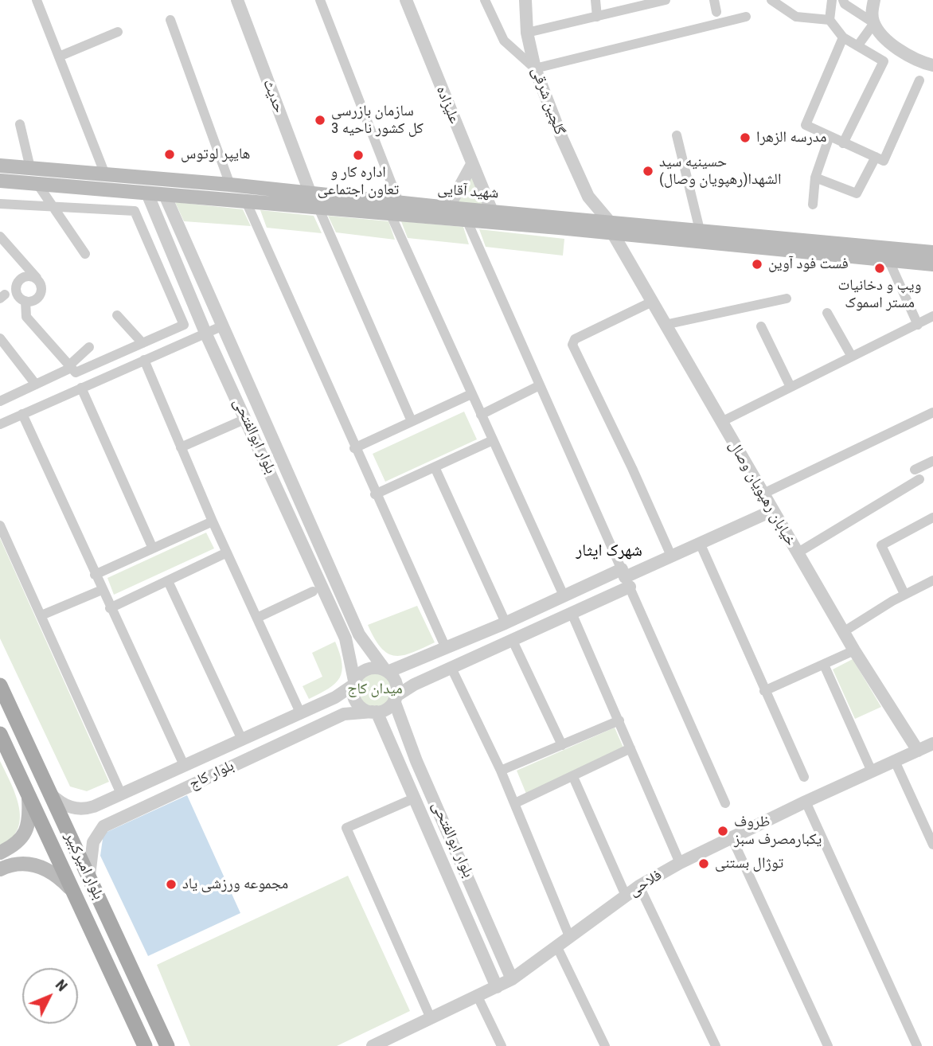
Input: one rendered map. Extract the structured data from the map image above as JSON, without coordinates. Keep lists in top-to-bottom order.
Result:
{
  "streets": {
    "main road": ["شهید آقایی", "بلوار امیرکبیر"],
    "street": [
      "حدیث",
      "گلچین شرقی",
      "علیزاده",
      "بلوار ابوالفتحی",
      "خیابان رهپویان وصال",
      "بلوار کاج",
      "فلاحی"
    ]
  },
  "crossings": [
    ["حدیث", "شهید آقایی"],
    ["گلچین شرقی", "شهید آقایی"],
    ["گلچین شرقی", "خیابان رهپویان وصال"],
    ["علیزاده", "شهید آقایی"],
    ["شهید آقایی", "بلوار ابوالفتحی"],
    ["شهید آقایی", "خیابان رهپویان وصال"],
    ["بلوار ابوالفتحی", "بلوار کاج"],
    ["بلوار ابوالفتحی", "فلاحی"],
    ["خیابان رهپویان وصال", "فلاحی"],
    ["بلوار کاج", "بلوار امیرکبیر"]
  ],
  "districts": ["شهرک ایثار"],
  "parks": ["میدان کاج"],
  "places": [
    "سازمان بازرسی کل کشور ناحیه 3",
    "مدرسه الزهرا",
    "هایپر لوتوس",
    "اداره کار و تعاون اجتماعی",
    "حسینیه سید الشهدا(رهپویان وصال)",
    "فست فود آوین",
    "ویپ و دخانیات مستر اسموک",
    "ظروف یکبارمصرف سبز",
    "توژال بستنی",
    "مجموعه ورزشی یاد"
  ],
  "north": "top right"
}
